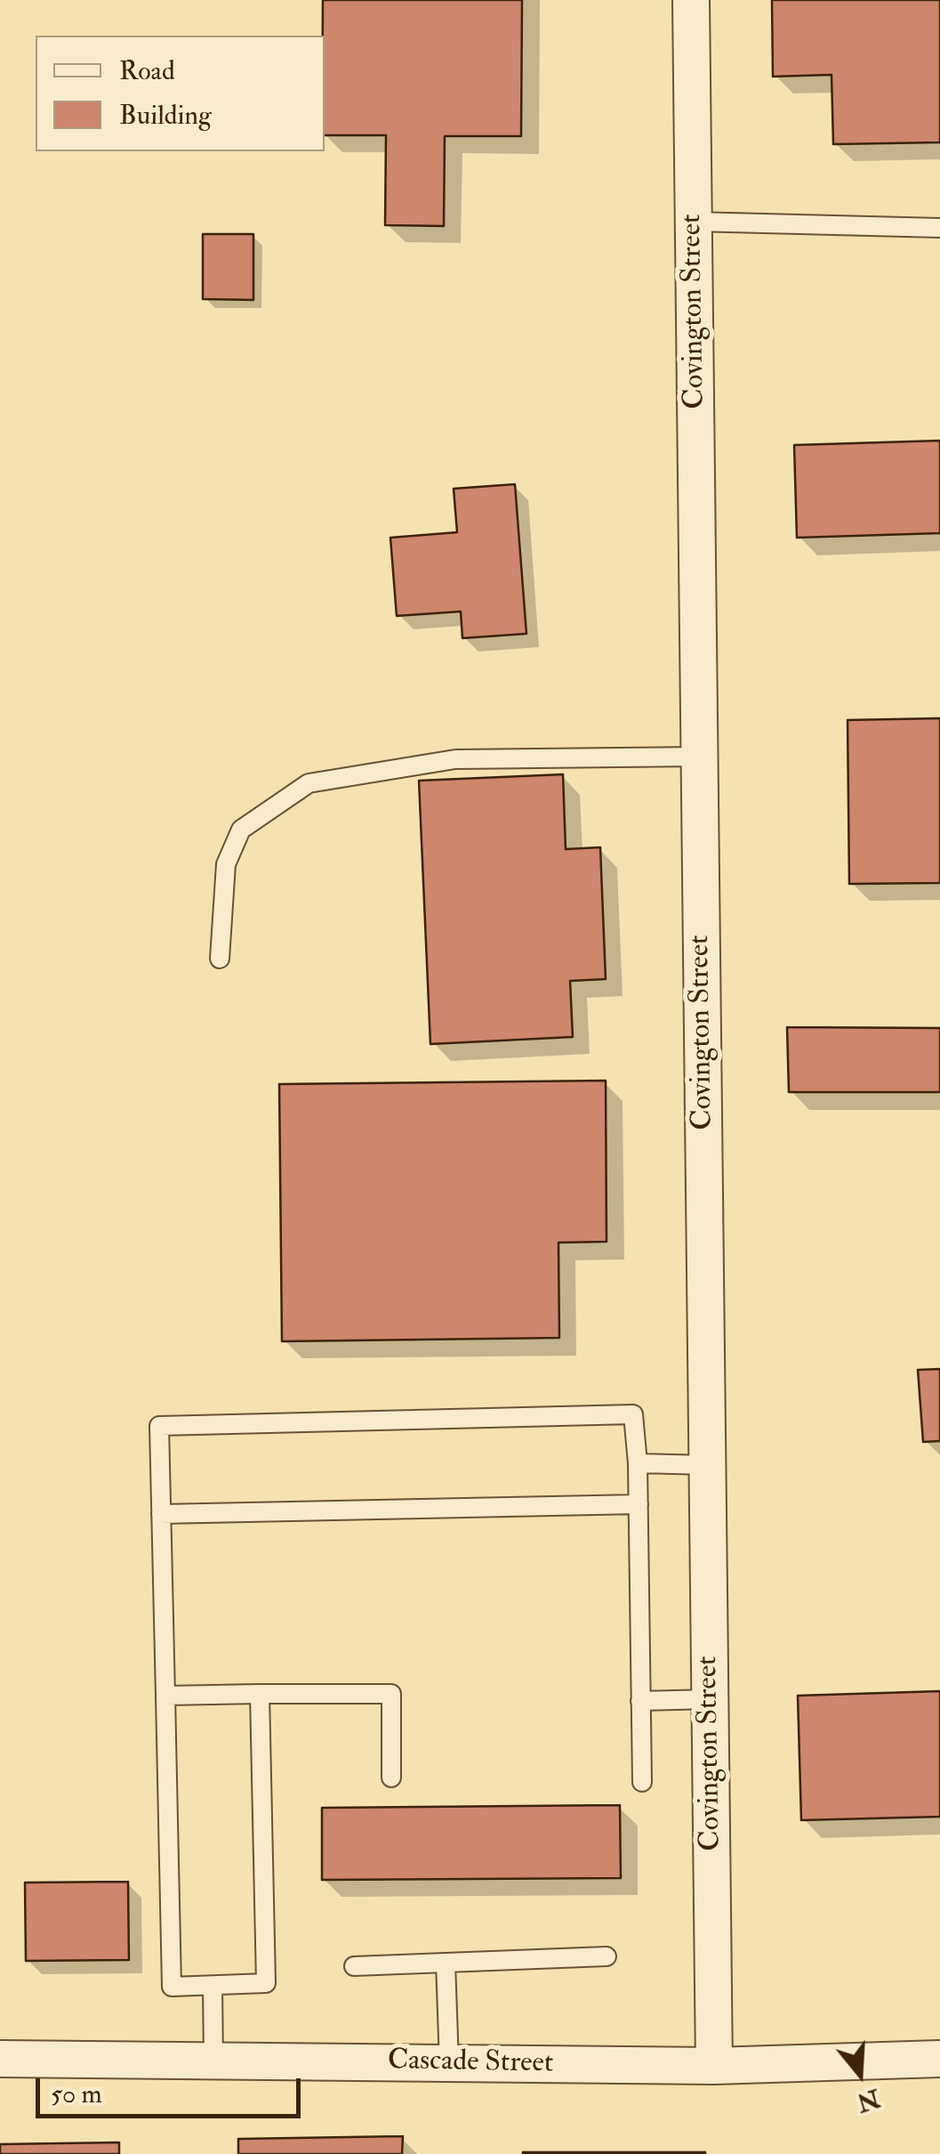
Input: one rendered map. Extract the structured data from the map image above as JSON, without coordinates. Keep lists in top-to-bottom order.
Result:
{
  "streets": {
    "street": ["Covington Street", "Cascade Street"]
  },
  "crossings": [
    ["Covington Street", "Cascade Street"]
  ],
  "legend": ["Road", "Building"],
  "scale_bar": "50 m",
  "north": "bottom"
}
